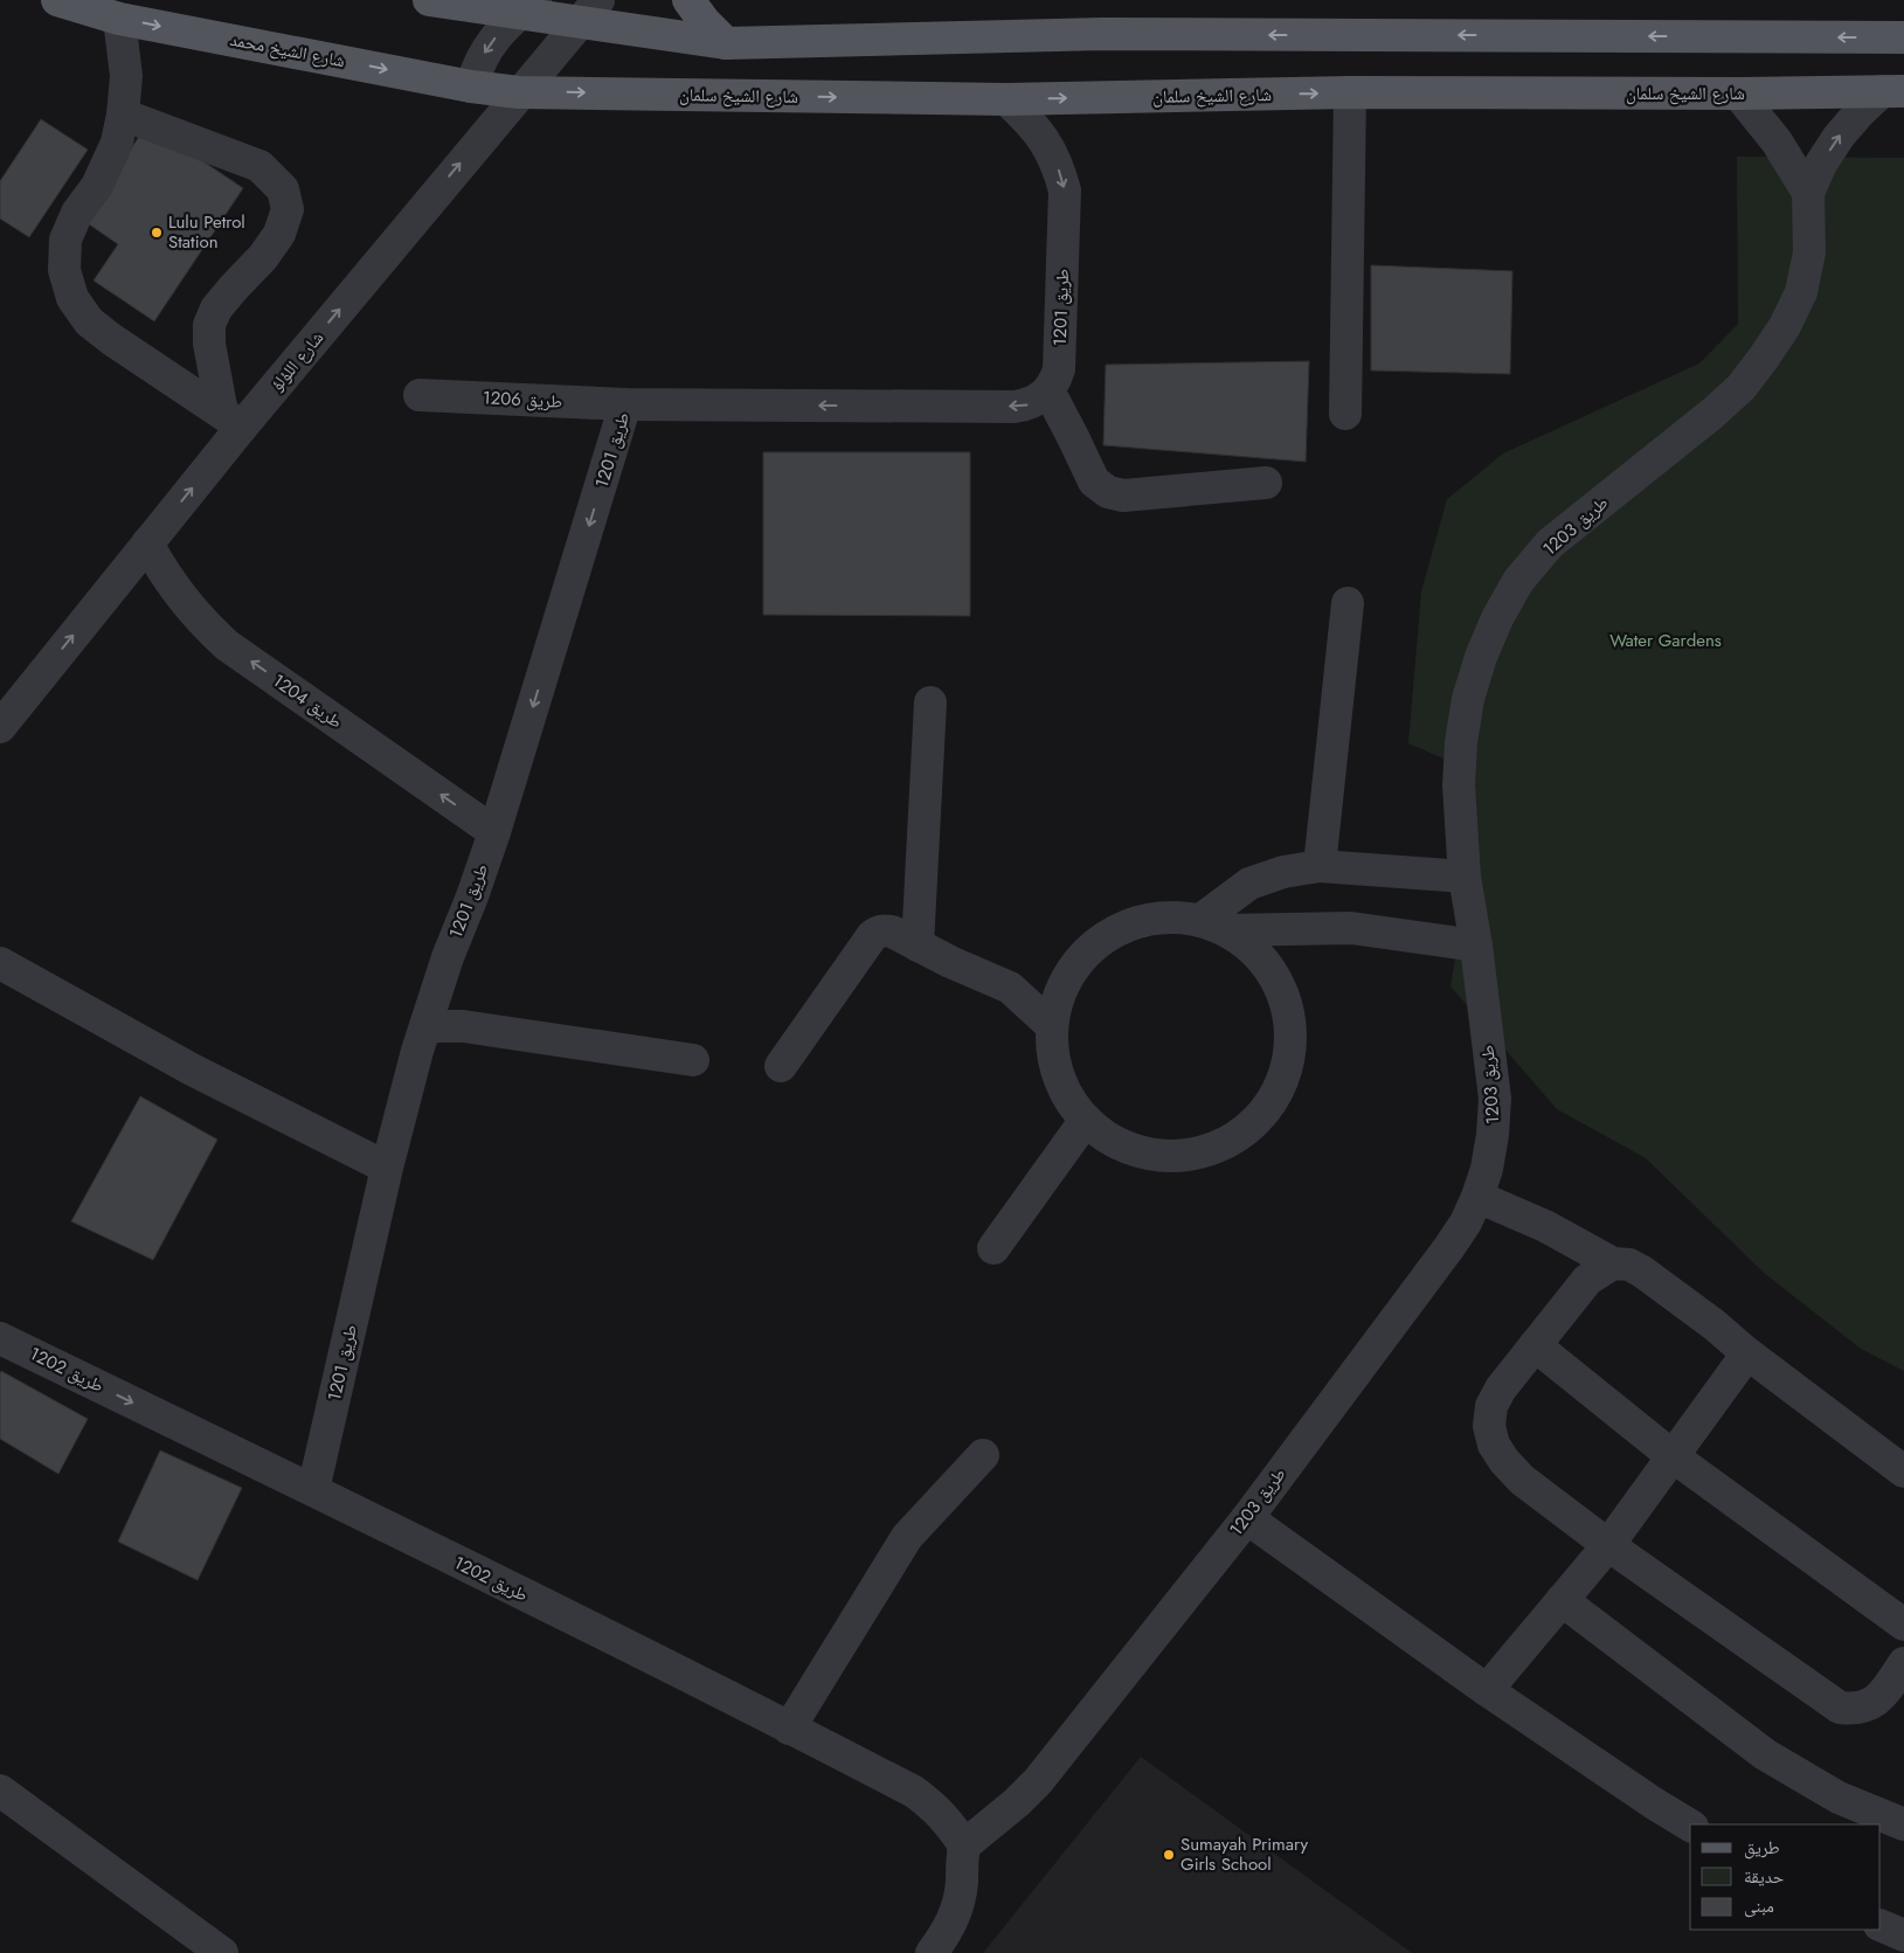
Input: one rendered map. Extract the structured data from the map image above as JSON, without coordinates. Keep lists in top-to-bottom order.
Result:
{
  "streets": {
    "main road": ["شارع الشيخ محمد", "شارع الشيخ سلمان"],
    "street": [
      "طريق 1201",
      "شارع اللؤلؤ",
      "طريق 1206",
      "طريق 1203",
      "طريق 1204",
      "طريق 1202"
    ]
  },
  "crossings": [
    ["شارع الشيخ محمد", "شارع الشيخ سلمان"],
    ["شارع الشيخ محمد", "شارع اللؤلؤ"],
    ["شارع الشيخ سلمان", "طريق 1201"],
    ["شارع الشيخ سلمان", "شارع اللؤلؤ"],
    ["شارع الشيخ سلمان", "طريق 1203"],
    ["طريق 1201", "طريق 1206"],
    ["طريق 1201", "طريق 1204"],
    ["طريق 1201", "طريق 1202"],
    ["شارع اللؤلؤ", "طريق 1204"],
    ["طريق 1203", "طريق 1202"]
  ],
  "one_way": ["شارع الشيخ محمد", "شارع اللؤلؤ", "طريق 1204"],
  "parks": ["Water Gardens"],
  "places": ["Lulu Petrol Station", "Sumayah Primary Girls School"],
  "legend": ["طريق", "حديقة", "مبنى"]
}
